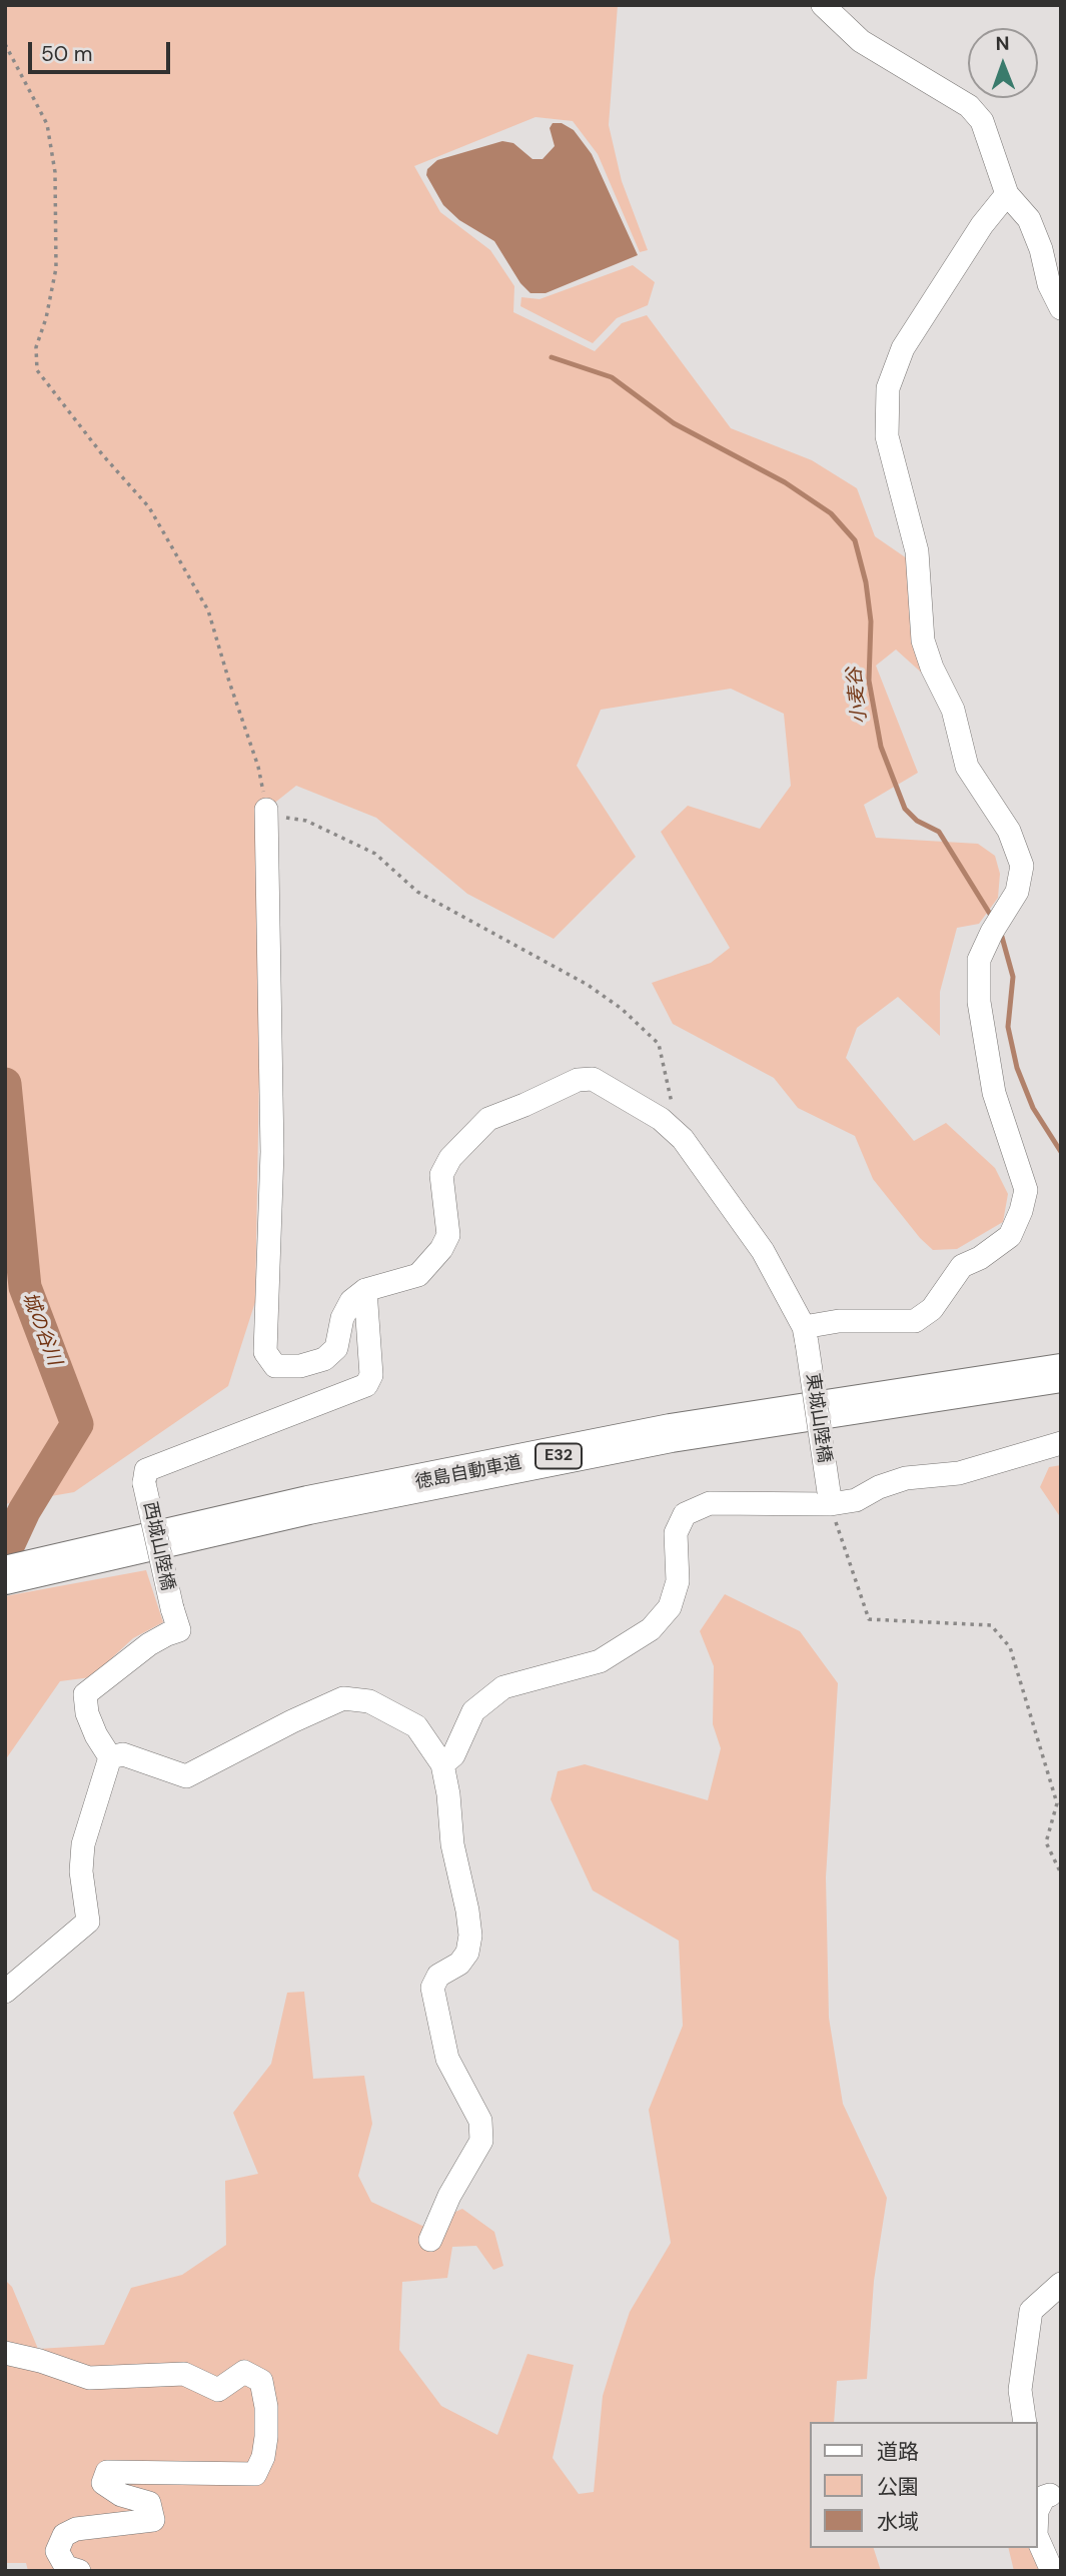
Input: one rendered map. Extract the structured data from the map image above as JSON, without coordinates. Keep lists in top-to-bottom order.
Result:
{
  "streets": {
    "highway": ["E32", "徳島自動車道"],
    "street": ["東城山陸橋", "西城山陸橋"]
  },
  "crossings": [
    ["東城山陸橋", "西城山陸橋"]
  ],
  "water": ["小麦谷", "城の谷川"],
  "legend": ["道路", "公園", "水域"],
  "scale_bar": "50 m",
  "north": "top"
}
